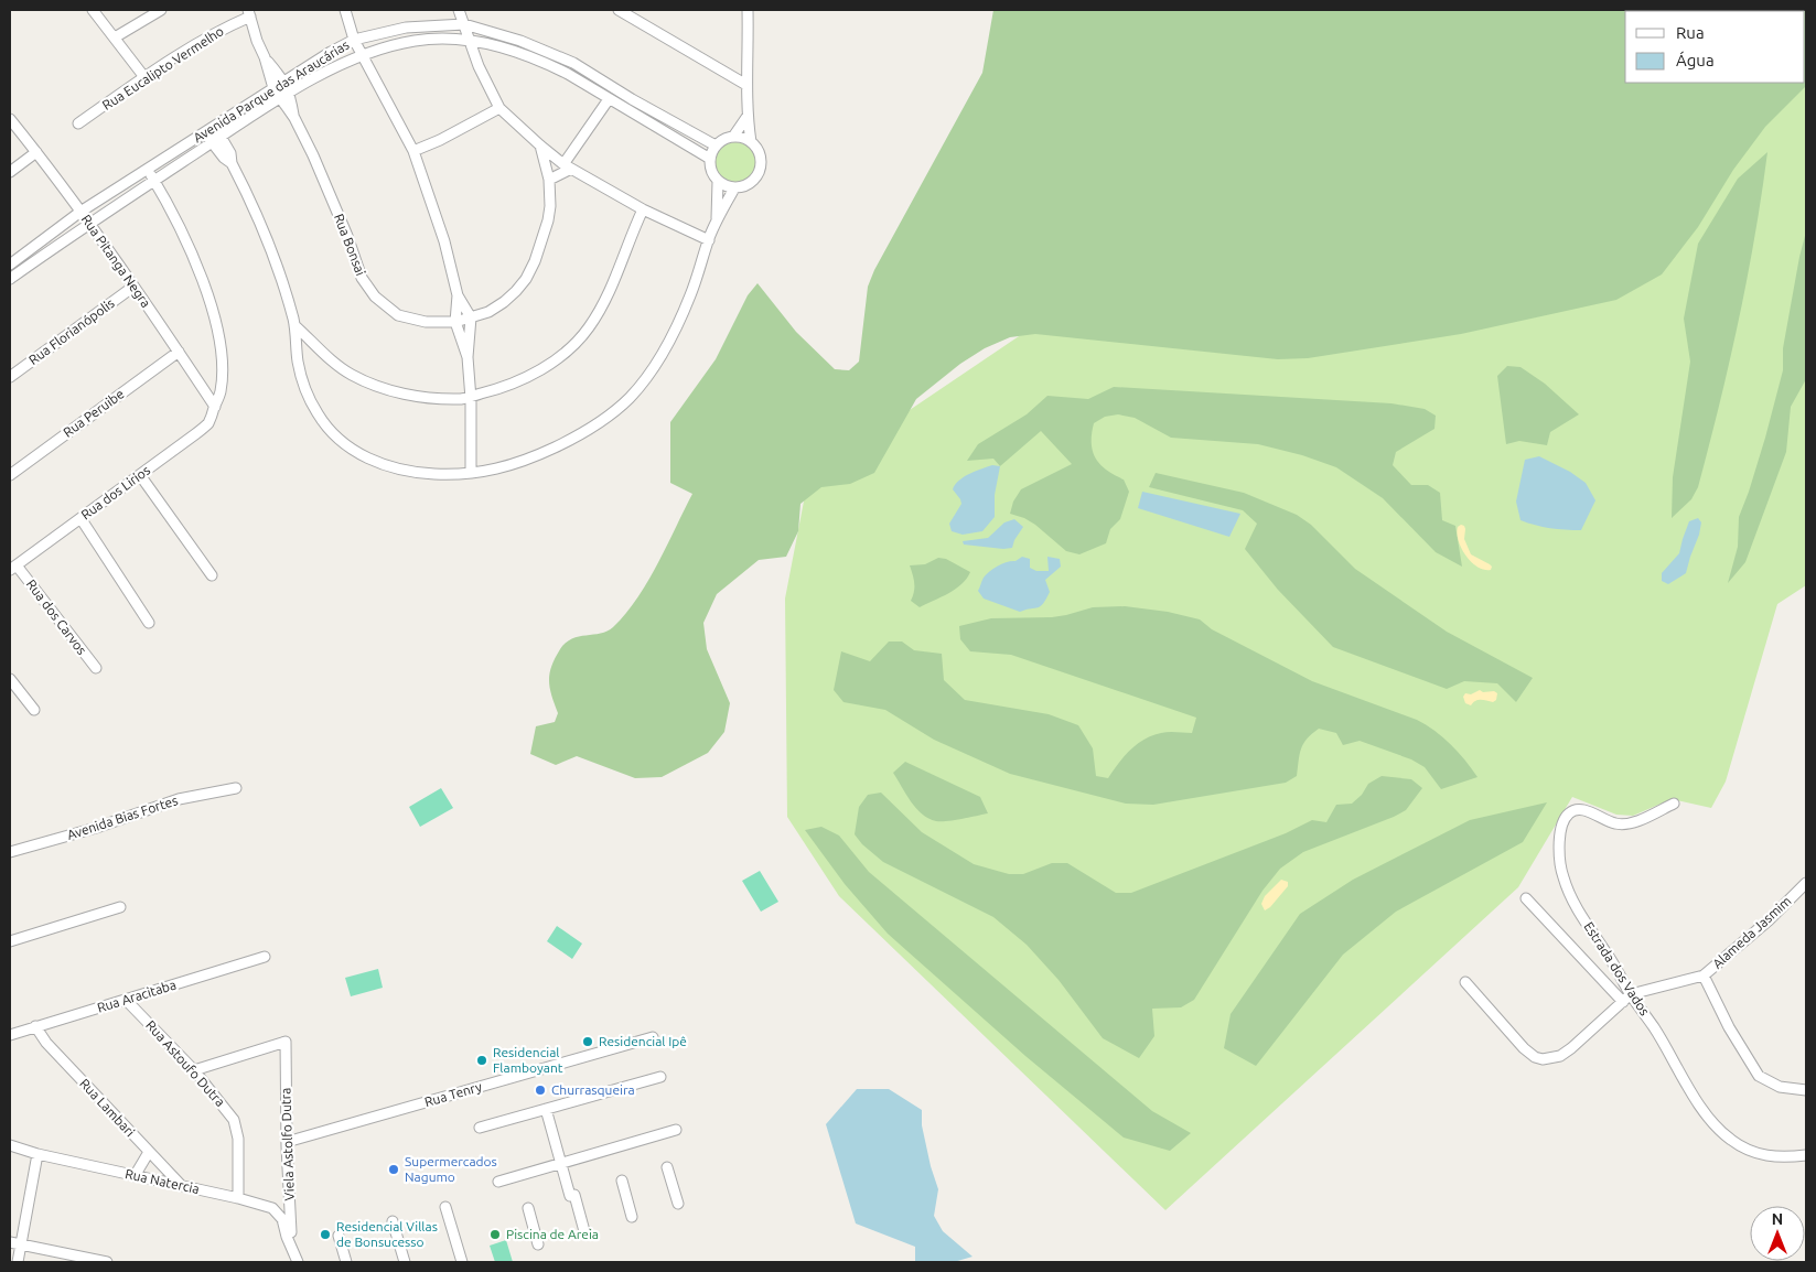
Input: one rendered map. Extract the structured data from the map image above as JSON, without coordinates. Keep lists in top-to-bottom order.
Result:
{
  "streets": {
    "street": [
      "Rua Eucalipto Vermelho",
      "Avenida Parque das Araucárias",
      "Rua Bonsai",
      "Rua Pitanga Negra",
      "Rua Florianópolis",
      "Rua Peruibe",
      "Rua dos Lirios",
      "Rua dos Carvos",
      "Avenida Bias Fortes",
      "Alameda Jasmim",
      "Estrada dos Vados",
      "Rua Aracitaba",
      "Rua Astoufo Dutra",
      "Rua Tenry",
      "Rua Lambari",
      "Viela Astolfo Dutra",
      "Rua Natercia"
    ]
  },
  "crossings": [
    ["Avenida Parque das Araucárias", "Rua Pitanga Negra"],
    ["Avenida Parque das Araucárias", "Rua dos Lirios"],
    ["Rua Pitanga Negra", "Rua Florianópolis"],
    ["Rua Pitanga Negra", "Rua Peruibe"],
    ["Rua Pitanga Negra", "Rua dos Lirios"],
    ["Rua dos Lirios", "Rua dos Carvos"],
    ["Alameda Jasmim", "Estrada dos Vados"],
    ["Rua Aracitaba", "Rua Astoufo Dutra"],
    ["Rua Aracitaba", "Rua Lambari"],
    ["Rua Astoufo Dutra", "Viela Astolfo Dutra"],
    ["Rua Astoufo Dutra", "Rua Natercia"],
    ["Rua Tenry", "Viela Astolfo Dutra"],
    ["Rua Lambari", "Rua Natercia"],
    ["Viela Astolfo Dutra", "Rua Natercia"]
  ],
  "places": [
    "Residencial Ipê",
    "Residencial Flamboyant",
    "Churrasqueira",
    "Supermercados Nagumo",
    "Residencial Villas de Bonsucesso",
    "Piscina de Areia"
  ],
  "legend": ["Rua", "Água"],
  "north": "top"
}
